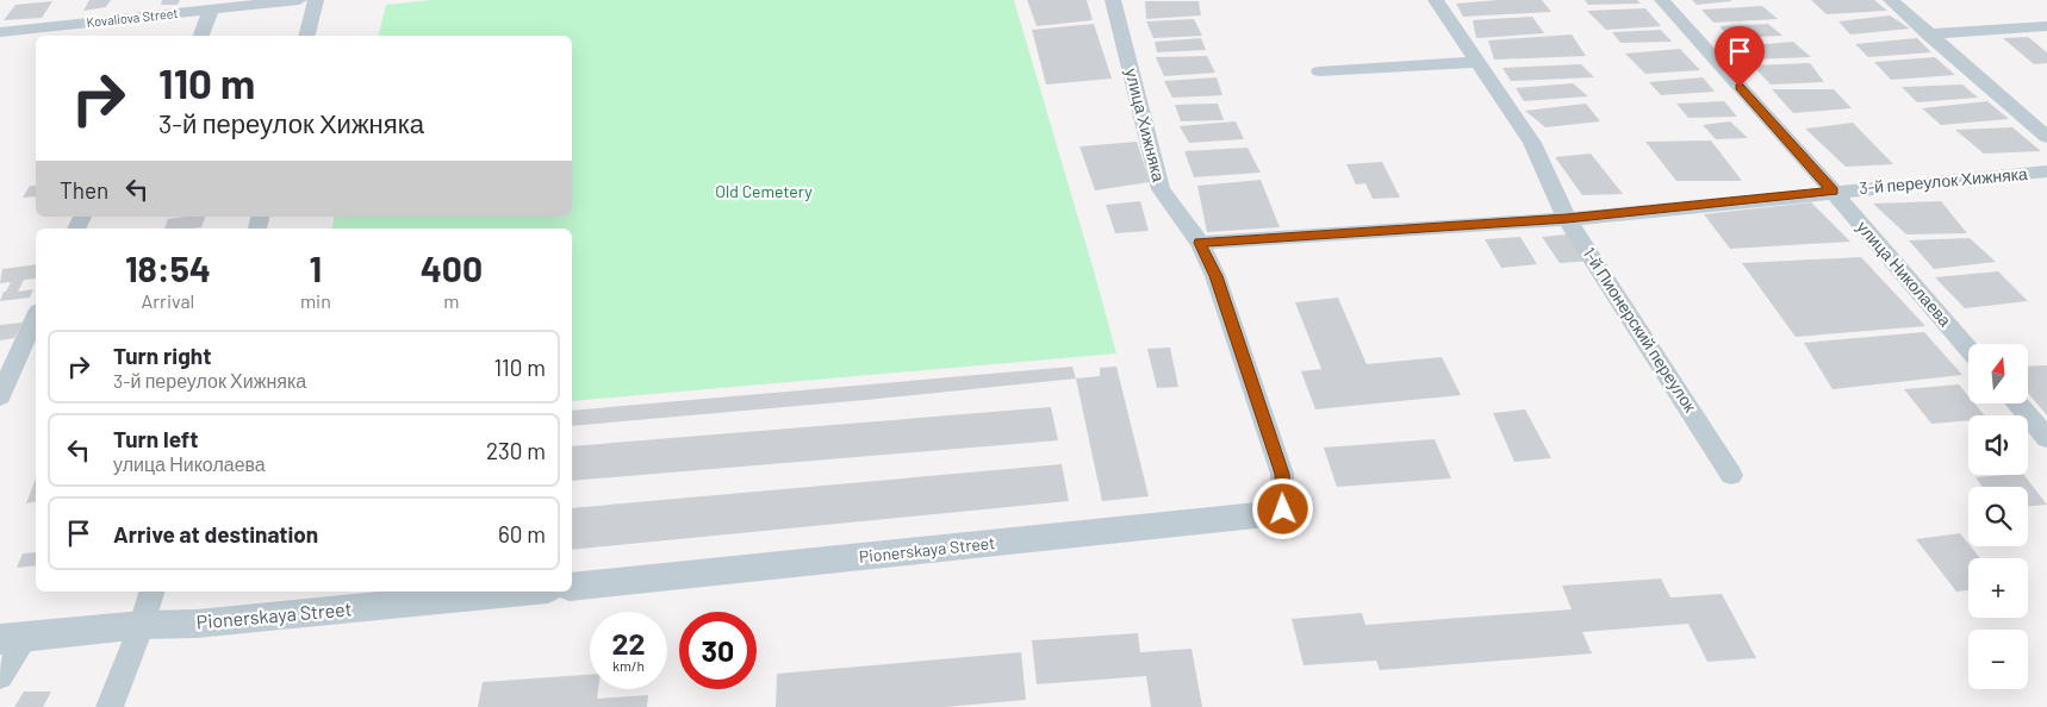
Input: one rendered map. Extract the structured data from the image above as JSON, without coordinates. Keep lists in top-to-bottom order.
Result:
{
  "streets": {
    "street": [
      "Kovaliova Street",
      "улица Хижняка",
      "3-й переулок Хижняка",
      "улица Николаева",
      "1-й Пионерский переулок",
      "Pionerskaya Street"
    ]
  },
  "crossings": [
    ["улица Хижняка", "3-й переулок Хижняка"],
    ["улица Хижняка", "Pionerskaya Street"],
    ["3-й переулок Хижняка", "улица Николаева"],
    ["3-й переулок Хижняка", "1-й Пионерский переулок"]
  ],
  "parks": ["Old Cemetery"],
  "north": "top",
  "page": {
    "turn": ["110 m", "3-й переулок Хижняка"],
    "then": "Then",
    "eta": [
      "18:54",
      "Arrival",
      "1",
      "min",
      "400",
      "m"
    ],
    "list": [
      {
        "name": "Turn right",
        "note": "3-й переулок Хижняка",
        "value": "110 m"
      },
      {
        "name": "Turn left",
        "note": "улица Николаева",
        "value": "230 m"
      },
      {
        "name": "Arrive at destination",
        "value": "60 m"
      }
    ],
    "map_buttons": ["+", "−"],
    "speed": "22 km/h",
    "limit": "30"
  }
}
